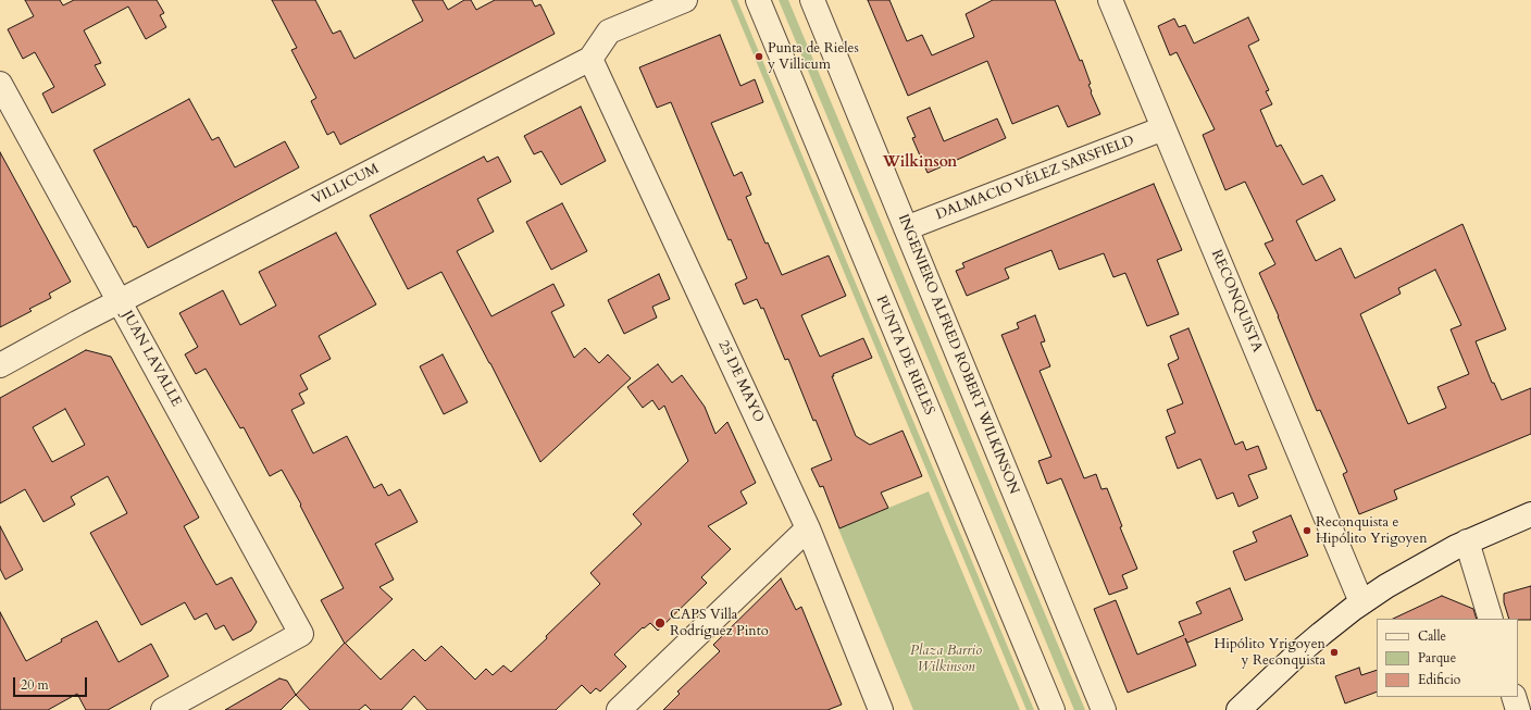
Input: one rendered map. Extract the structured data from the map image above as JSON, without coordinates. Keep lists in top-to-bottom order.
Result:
{
  "streets": {
    "street": [
      "DALMACIO VÉLEZ SARSFIELD",
      "VILLICUM",
      "RECONQUISTA",
      "INGENIERO ALFRED ROBERT WILKINSON",
      "PUNTA DE RIELES",
      "JUAN LAVALLE",
      "25 DE MAYO"
    ]
  },
  "crossings": [
    ["DALMACIO VÉLEZ SARSFIELD", "RECONQUISTA"],
    ["DALMACIO VÉLEZ SARSFIELD", "INGENIERO ALFRED ROBERT WILKINSON"],
    ["VILLICUM", "JUAN LAVALLE"],
    ["VILLICUM", "25 DE MAYO"]
  ],
  "districts": ["Wilkinson"],
  "parks": ["Plaza Barrio Wilkinson"],
  "places": [
    "Punta de Rieles y Villicum",
    "Reconquista e Hipólito Yrigoyen",
    "CAPS Villa Rodríguez Pinto",
    "Hipólito Yrigoyen y Reconquista"
  ],
  "legend": ["Calle", "Parque", "Edificio"],
  "scale_bar": "20 m"
}
